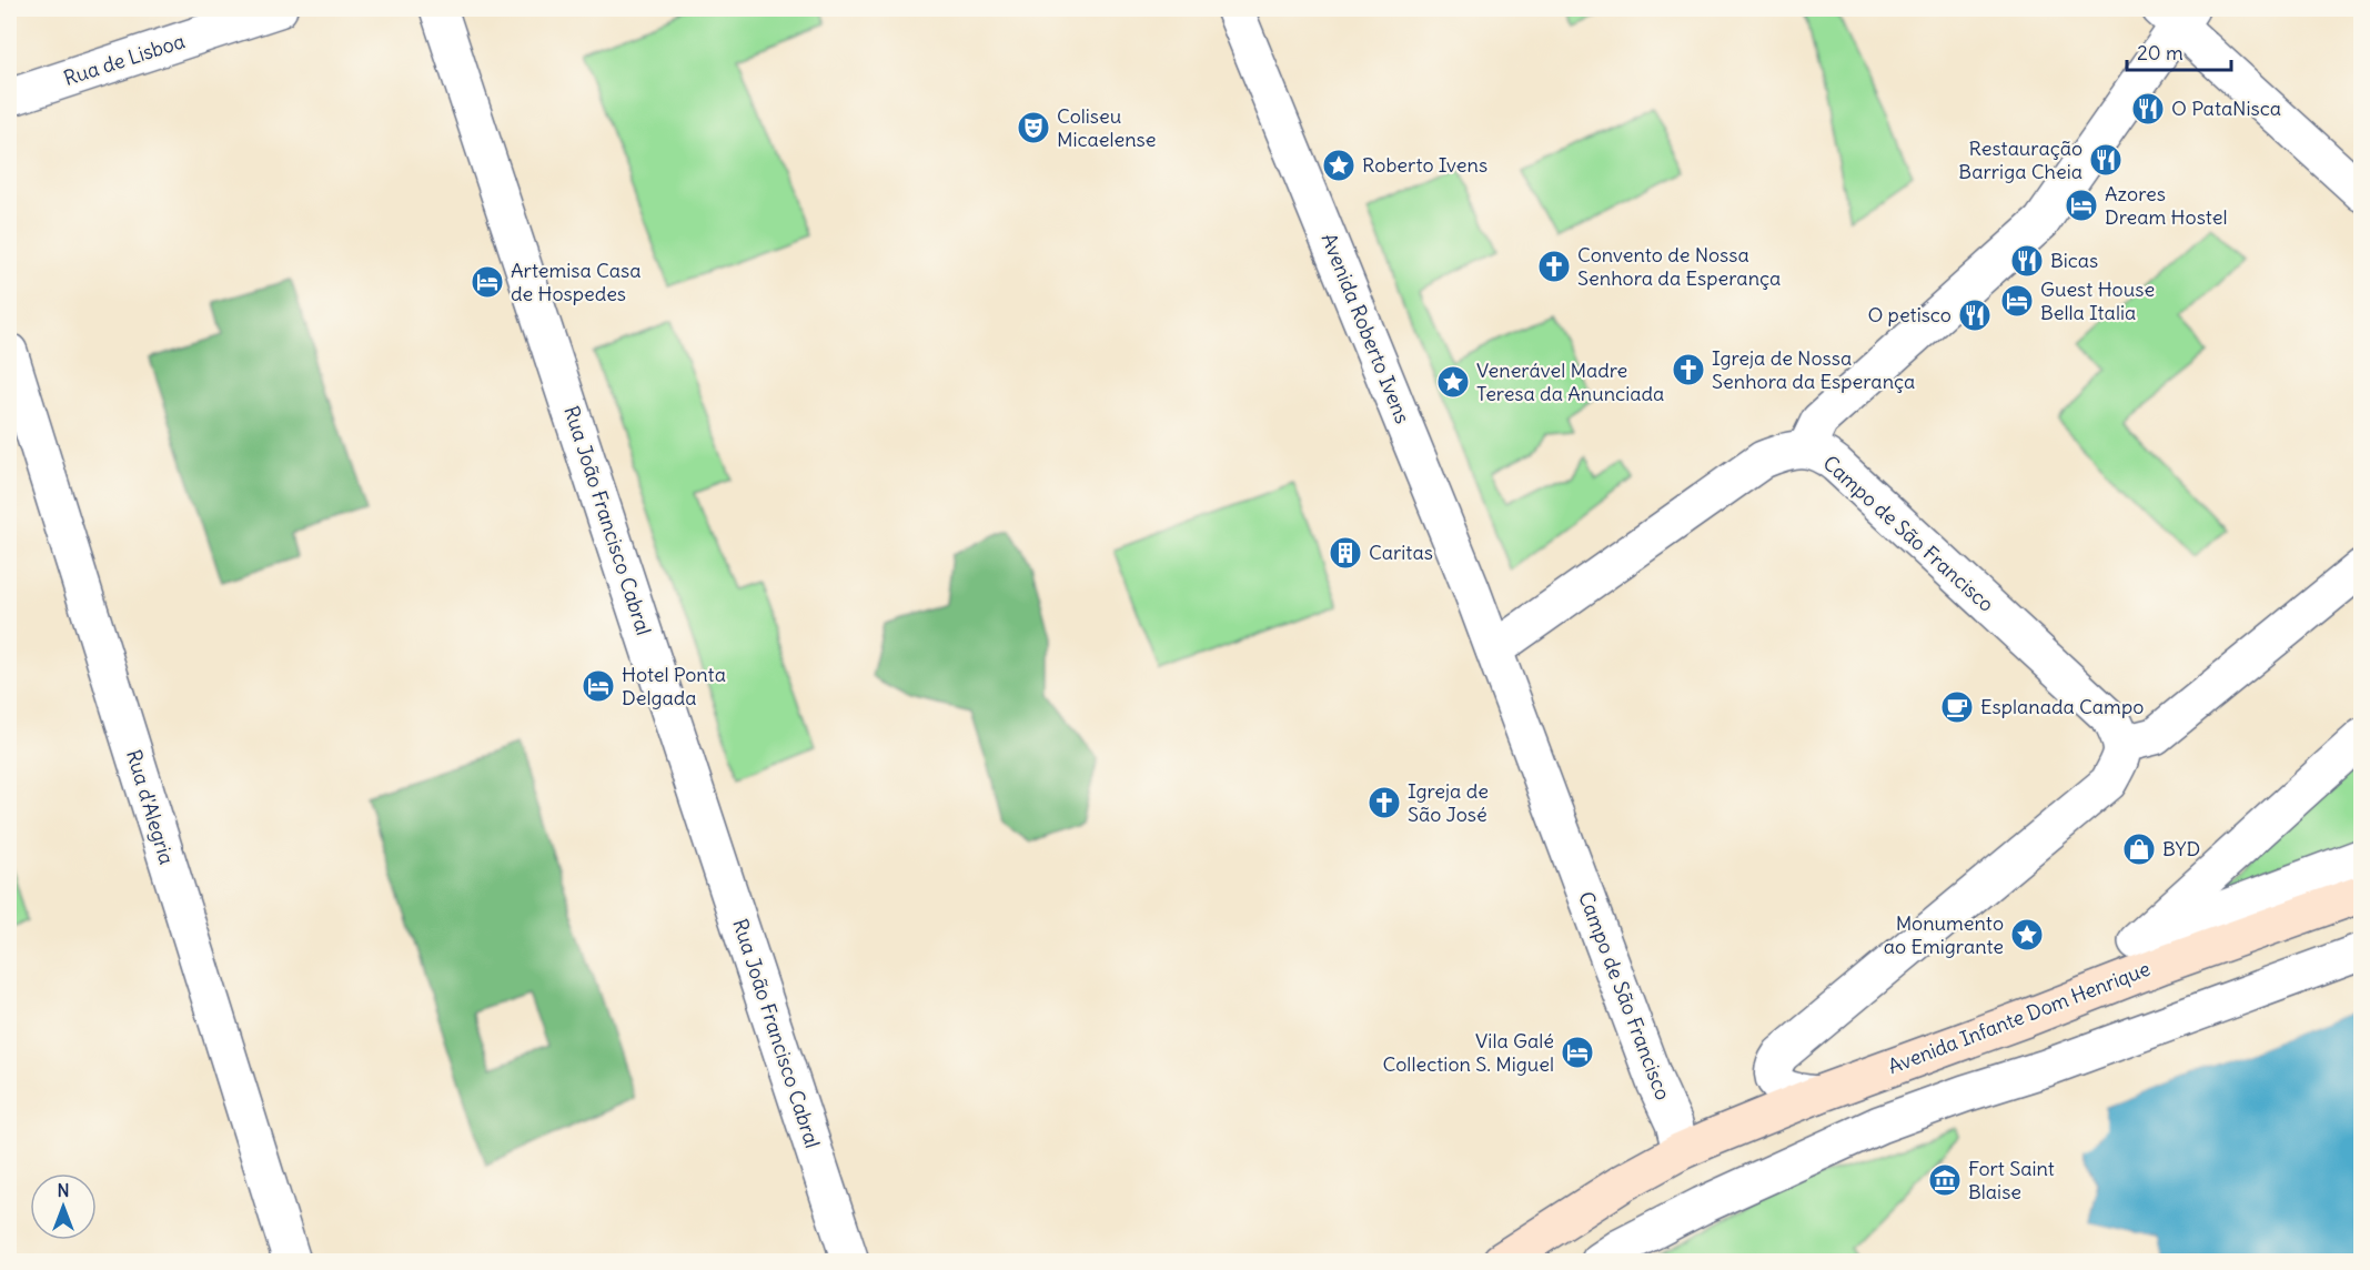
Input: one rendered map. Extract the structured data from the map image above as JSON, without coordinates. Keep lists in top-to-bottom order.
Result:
{
  "streets": {
    "main road": ["Avenida Infante Dom Henrique"],
    "street": [
      "Rua de Lisboa",
      "Avenida Roberto Ivens",
      "Rua João Francisco Cabral",
      "Campo de São Francisco",
      "Rua d'Alegria"
    ]
  },
  "crossings": [
    ["Avenida Roberto Ivens", "Campo de São Francisco"],
    ["Campo de São Francisco", "Avenida Infante Dom Henrique"]
  ],
  "places": {
    "restaurant": [
      "O PataNisca",
      "Restauração Barriga Cheia",
      "Bicas",
      "O petisco"
    ],
    "theatre": ["Coliseu Micaelense"],
    "place": ["Roberto Ivens", "Venerável Madre Teresa da Anunciada", "Monumento ao Emigrante"],
    "hotel": [
      "Azores Dream Hostel",
      "Artemisa Casa de Hospedes",
      "Guest House Bella Italia",
      "Hotel Ponta Delgada",
      "Vila Galé Collection S. Miguel"
    ],
    "church": ["Convento de Nossa Senhora da Esperança", "Igreja de Nossa Senhora da Esperança", "Igreja de São José"],
    "building": ["Caritas"],
    "cafe": ["Esplanada Campo"],
    "shop": ["BYD"],
    "museum": ["Fort Saint Blaise"]
  },
  "scale_bar": "20 m",
  "north": "top"
}
